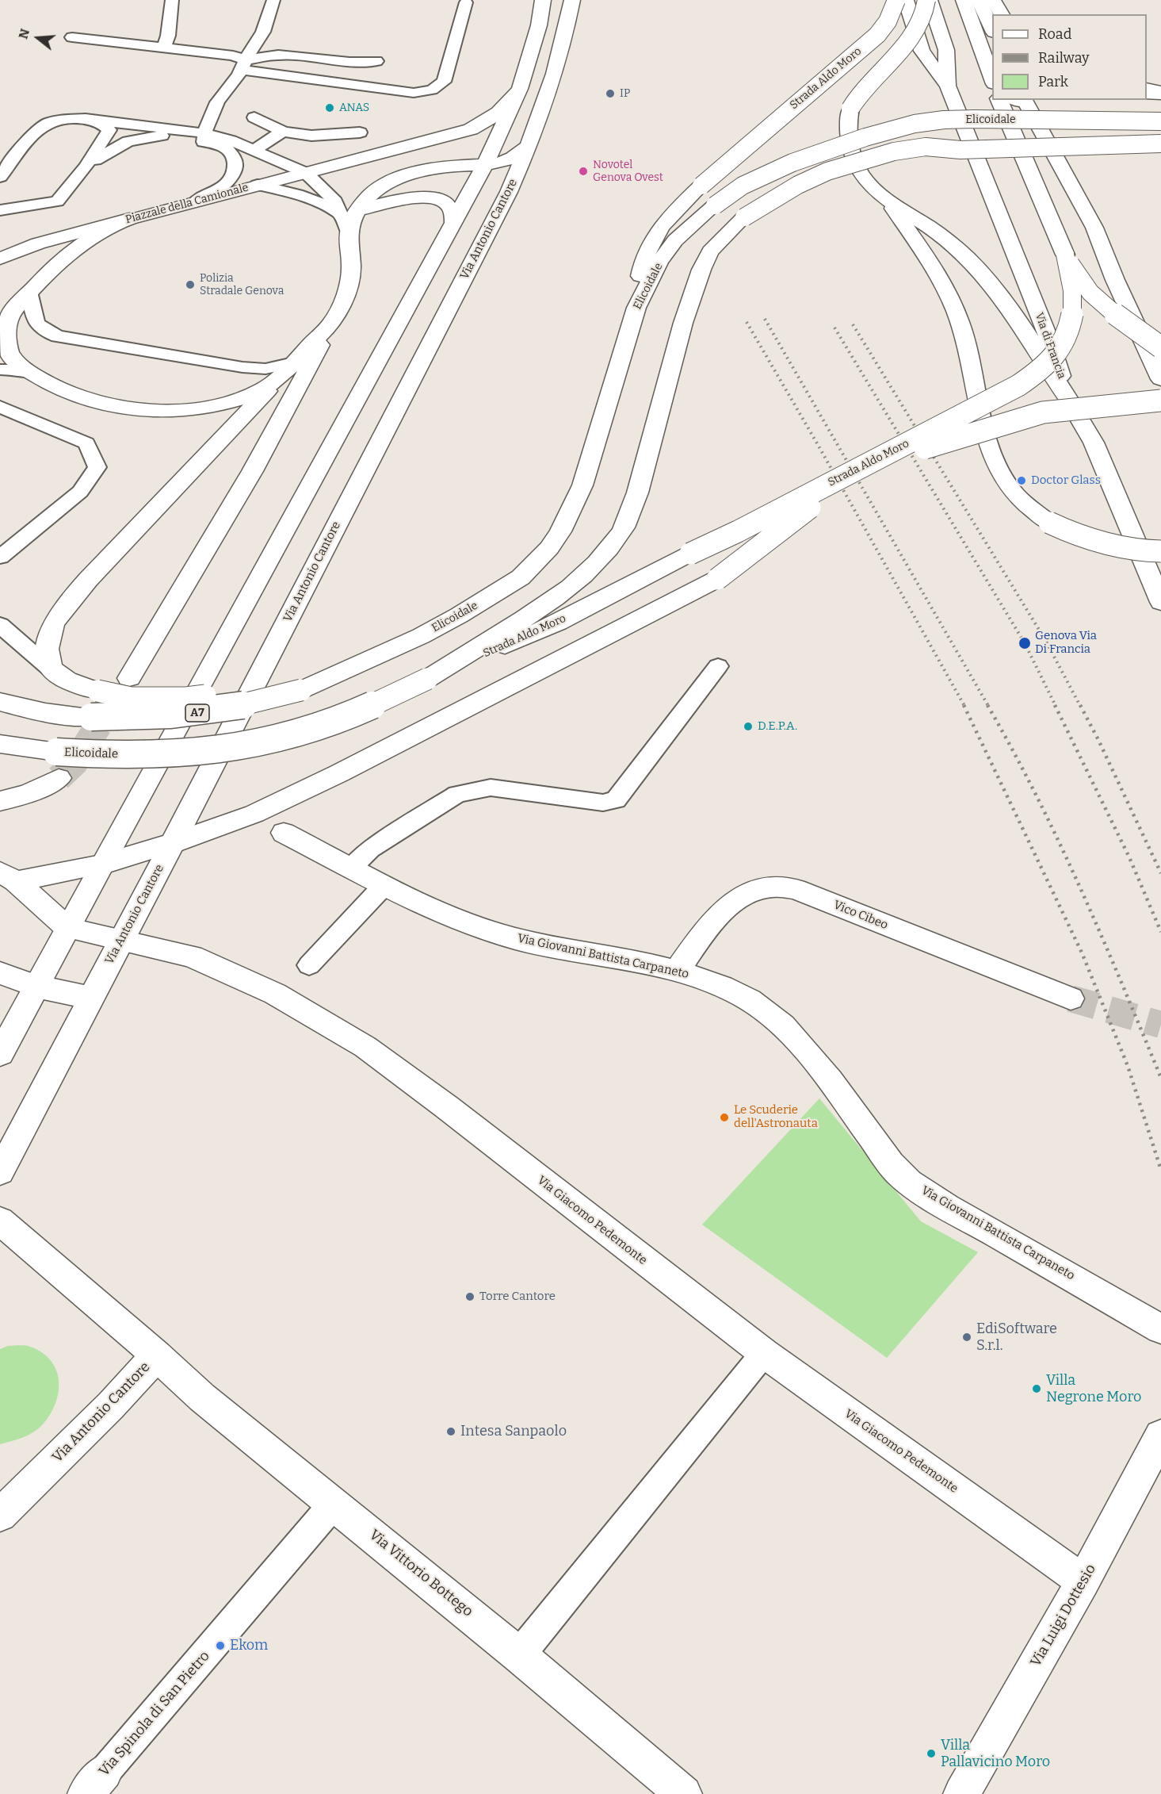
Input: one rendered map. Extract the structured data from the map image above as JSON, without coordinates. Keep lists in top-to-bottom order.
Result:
{
  "streets": {
    "main road": [
      "Strada Aldo Moro",
      "Elicoidale",
      "Piazzale della Camionale",
      "Via Antonio Cantore",
      "Via di Francia",
      "A7",
      "Vico Cibeo",
      "Via Giovanni Battista Carpaneto",
      "Via Giacomo Pedemonte",
      "Via Vittorio Bottego",
      "Via Luigi Dottesio"
    ],
    "lane": ["Via Spinola di San Pietro"]
  },
  "crossings": [
    ["Strada Aldo Moro", "Elicoidale"],
    ["Elicoidale", "A7"],
    ["Via Antonio Cantore", "Via Giacomo Pedemonte"],
    ["Via Antonio Cantore", "Via Vittorio Bottego"],
    ["Vico Cibeo", "Via Giovanni Battista Carpaneto"],
    ["Via Giacomo Pedemonte", "Via Luigi Dottesio"],
    ["Via Vittorio Bottego", "Via Spinola di San Pietro"]
  ],
  "places": [
    "IP",
    "ANAS",
    "Novotel Genova Ovest",
    "Polizia Stradale Genova",
    "Doctor Glass",
    "Genova Via Di Francia",
    "D.E.P.A.",
    "Le Scuderie dell'Astronauta",
    "Torre Cantore",
    "EdiSoftware S.r.l.",
    "Villa Negrone Moro",
    "Intesa Sanpaolo",
    "Ekom",
    "Villa Pallavicino Moro"
  ],
  "legend": ["Road", "Railway", "Park"],
  "north": "left"
}
